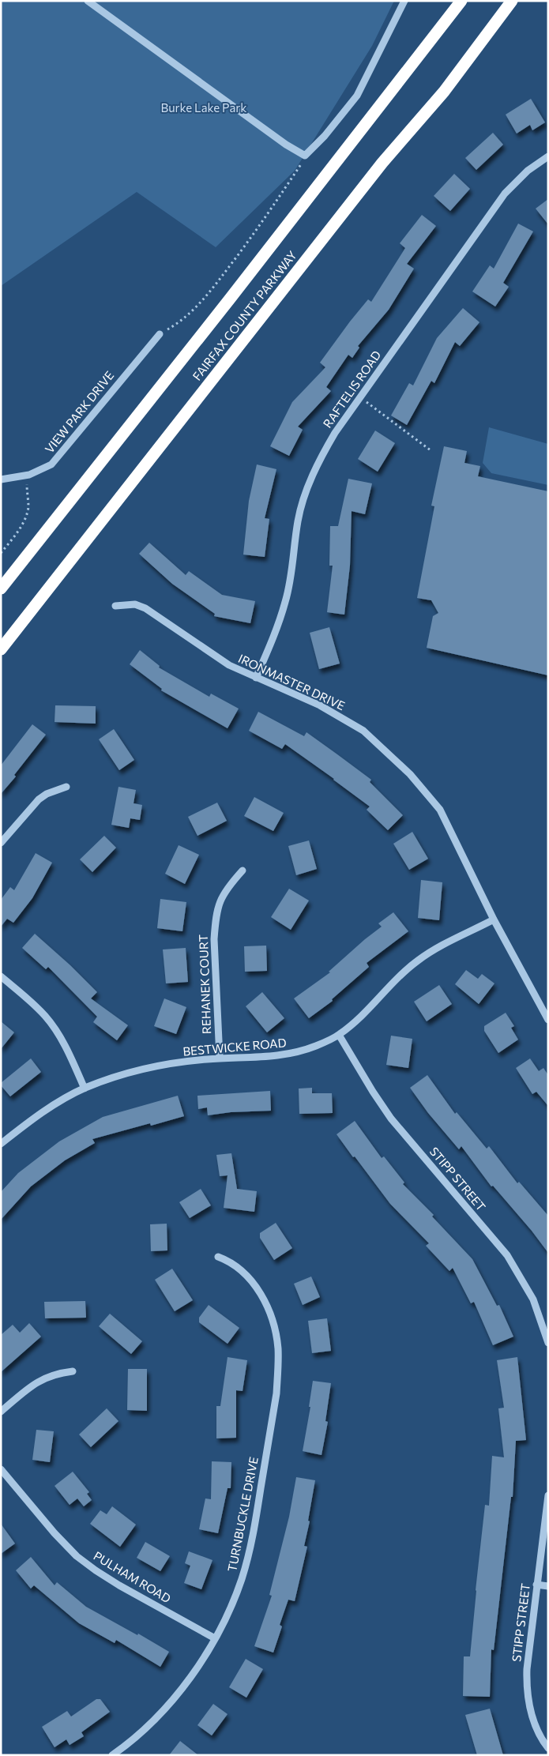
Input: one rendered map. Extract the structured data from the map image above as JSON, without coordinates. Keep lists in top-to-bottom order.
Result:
{
  "streets": {
    "highway": ["FAIRFAX COUNTY PARKWAY"],
    "street": [
      "RAFTELIS ROAD",
      "VIEW PARK DRIVE",
      "IRONMASTER DRIVE",
      "REHANEK COURT",
      "BESTWICKE ROAD",
      "STIPP STREET",
      "TURNBUCKLE DRIVE",
      "PULHAM ROAD"
    ]
  },
  "crossings": [
    ["RAFTELIS ROAD", "IRONMASTER DRIVE"],
    ["IRONMASTER DRIVE", "BESTWICKE ROAD"],
    ["REHANEK COURT", "BESTWICKE ROAD"],
    ["BESTWICKE ROAD", "STIPP STREET"],
    ["TURNBUCKLE DRIVE", "PULHAM ROAD"]
  ],
  "parks": ["Burke Lake Park"]
}
